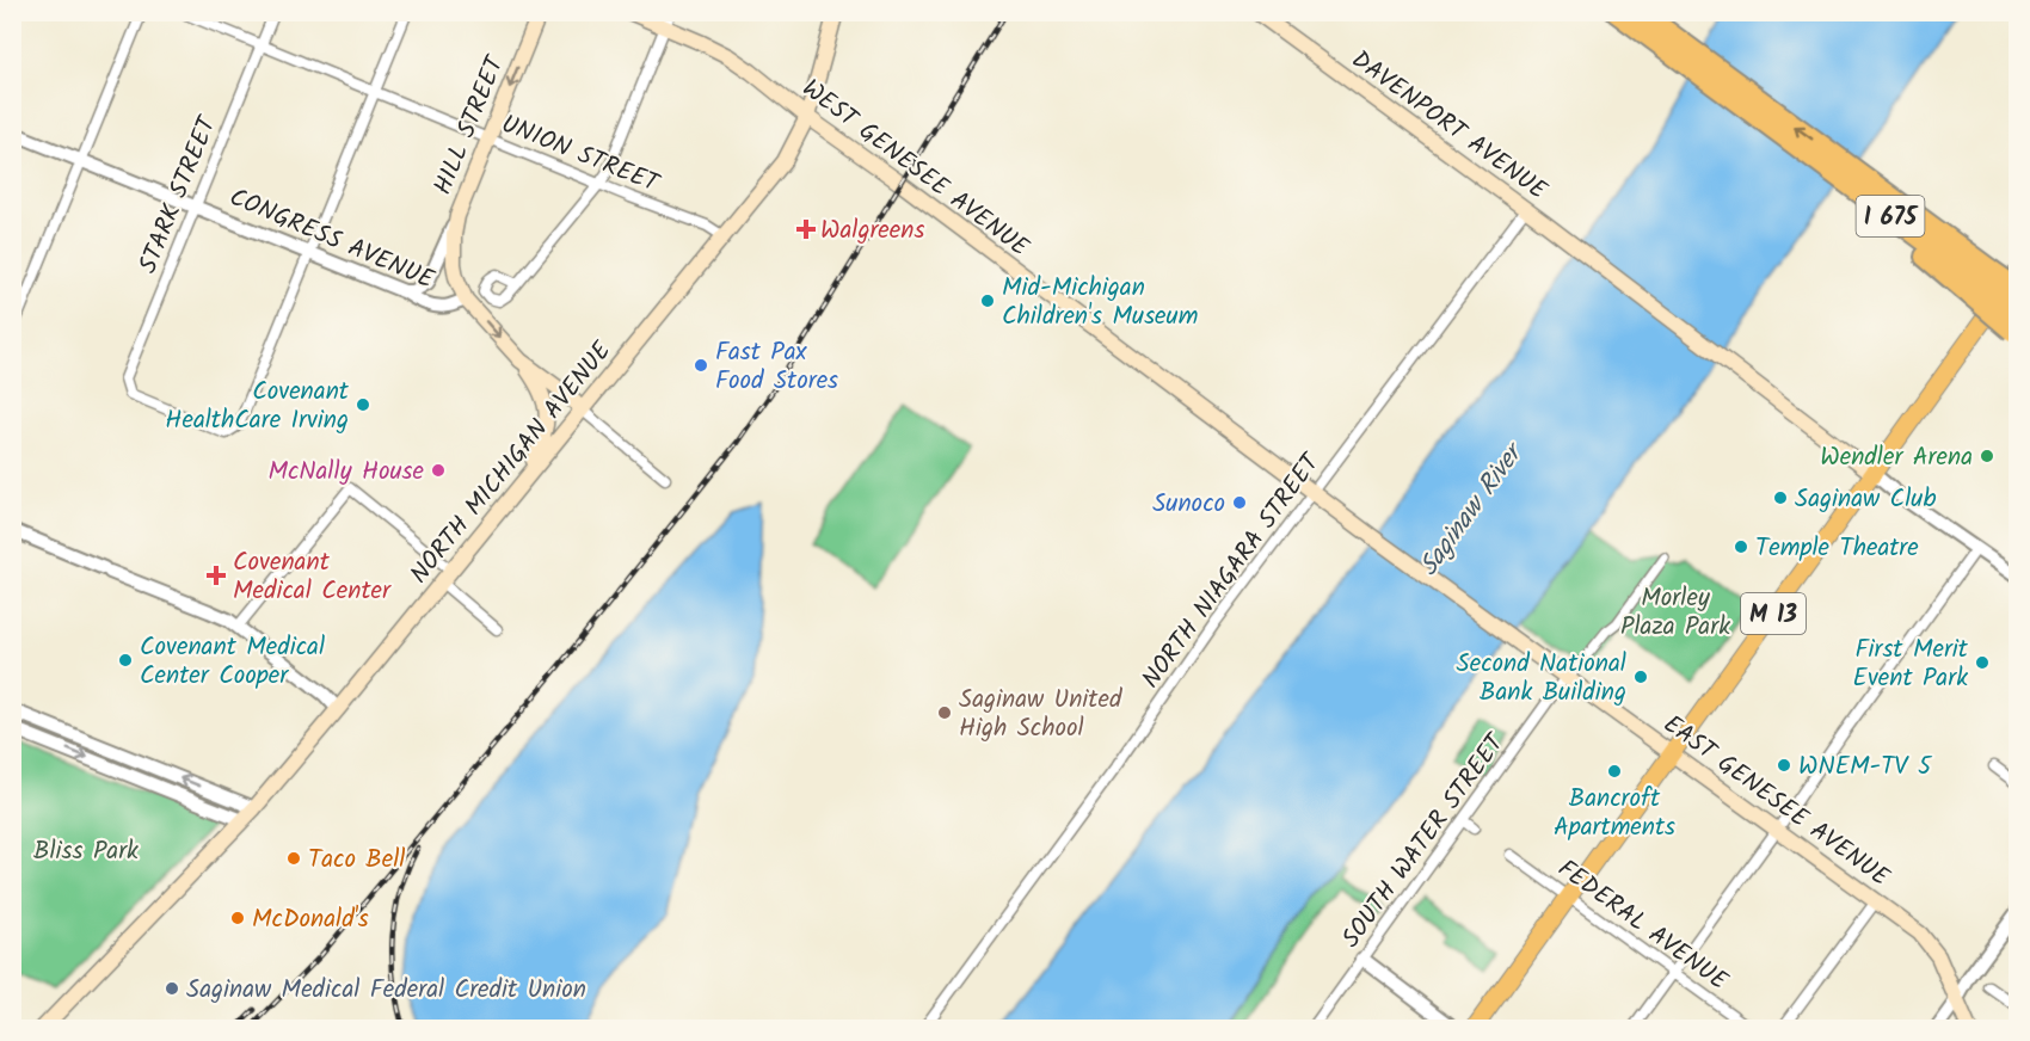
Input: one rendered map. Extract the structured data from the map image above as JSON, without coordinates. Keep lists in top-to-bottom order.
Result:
{
  "streets": {
    "highway": ["I 675"],
    "main road": [
      "DAVENPORT AVENUE",
      "HILL STREET",
      "WEST GENESEE AVENUE",
      "NORTH MICHIGAN AVENUE",
      "M 13",
      "EAST GENESEE AVENUE"
    ],
    "street": [
      "UNION STREET",
      "STARK STREET",
      "CONGRESS AVENUE",
      "NORTH NIAGARA STREET",
      "SOUTH WATER STREET",
      "FEDERAL AVENUE"
    ]
  },
  "crossings": [
    ["DAVENPORT AVENUE", "NORTH NIAGARA STREET"],
    ["DAVENPORT AVENUE", "M 13"],
    ["HILL STREET", "UNION STREET"],
    ["HILL STREET", "CONGRESS AVENUE"],
    ["UNION STREET", "STARK STREET"],
    ["UNION STREET", "NORTH MICHIGAN AVENUE"],
    ["WEST GENESEE AVENUE", "NORTH MICHIGAN AVENUE"],
    ["WEST GENESEE AVENUE", "NORTH NIAGARA STREET"],
    ["WEST GENESEE AVENUE", "EAST GENESEE AVENUE"],
    ["STARK STREET", "CONGRESS AVENUE"],
    ["M 13", "EAST GENESEE AVENUE"],
    ["M 13", "FEDERAL AVENUE"],
    ["EAST GENESEE AVENUE", "SOUTH WATER STREET"]
  ],
  "water": ["Saginaw River"],
  "parks": ["Morley Plaza Park", "Bliss Park"],
  "places": {
    "health": ["Walgreens", "Covenant Medical Center"],
    "other": [
      "Mid-Michigan Children's Museum",
      "Fast Pax Food Stores",
      "Covenant HealthCare Irving",
      "Wendler Arena",
      "McNally House",
      "Saginaw Club",
      "Sunoco",
      "Temple Theatre",
      "Covenant Medical Center Cooper",
      "First Merit Event Park",
      "Second National Bank Building",
      "Saginaw United High School",
      "WNEM-TV 5",
      "Bancroft Apartments",
      "Taco Bell",
      "McDonald's",
      "Saginaw Medical Federal Credit Union"
    ]
  }
}
